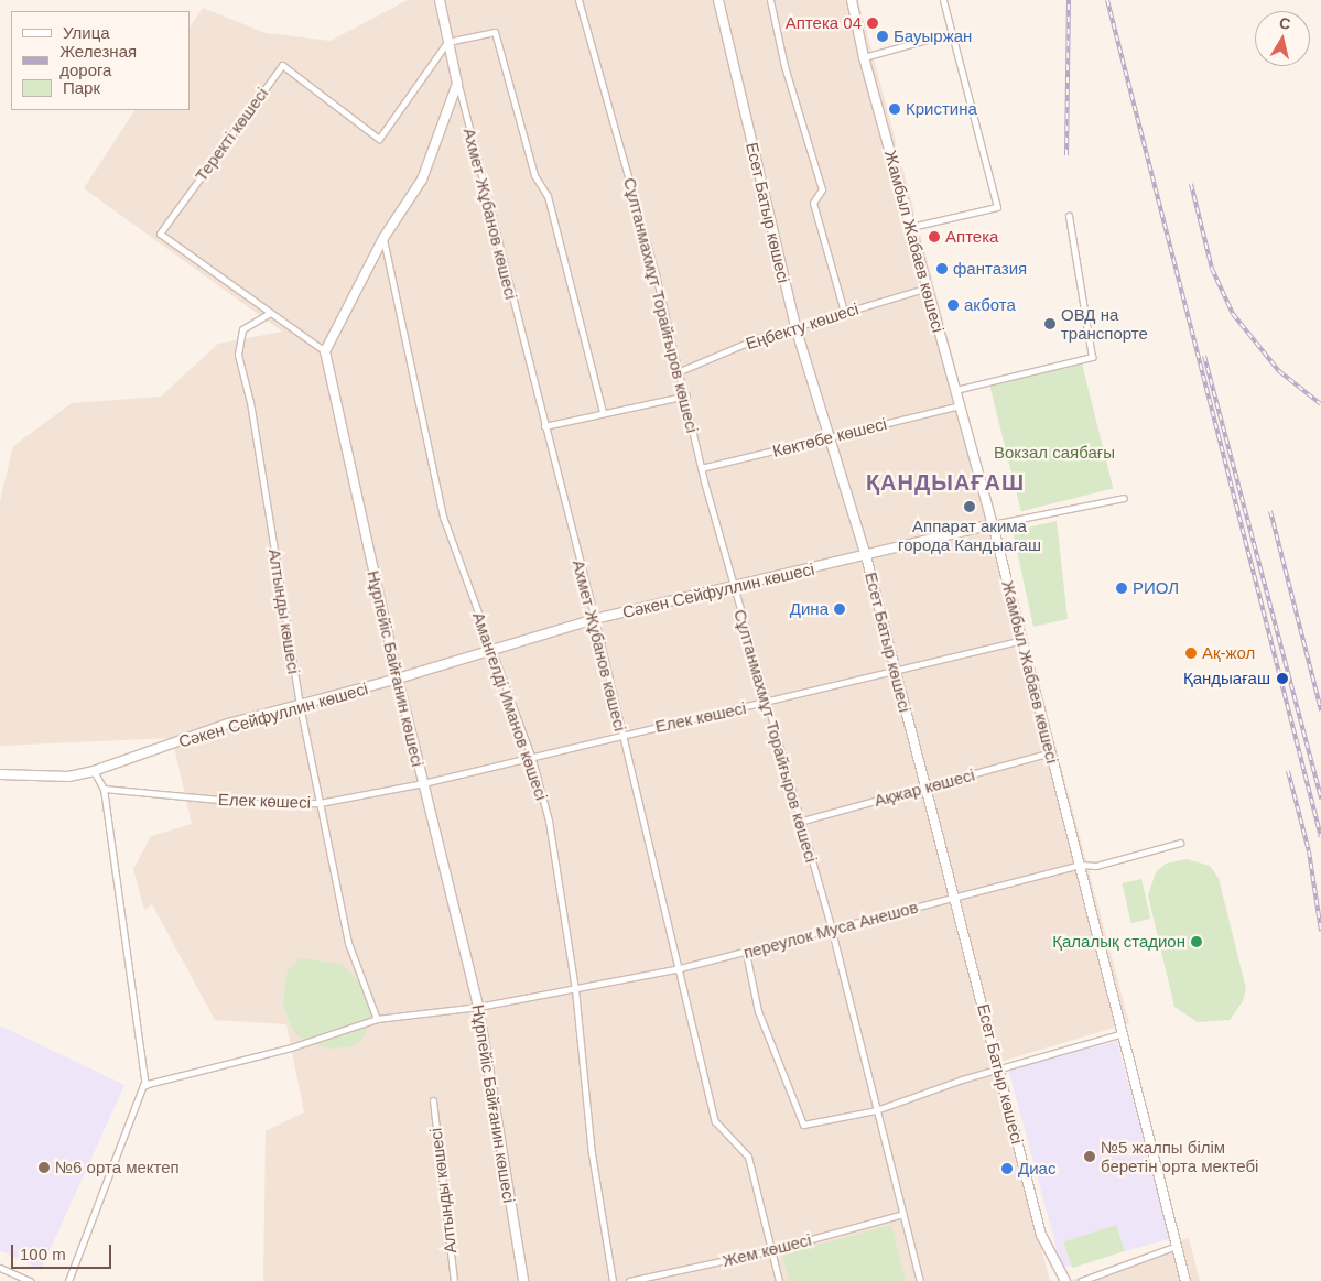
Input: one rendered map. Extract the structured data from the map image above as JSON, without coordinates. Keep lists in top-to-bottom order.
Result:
{
  "streets": {
    "street": [
      "Теректі көшесі",
      "Есет Батыр көшесі",
      "Ахмет Жұбанов көшесі",
      "Жамбыл Жабаев көшесі",
      "Сұлтанмахмұт Торайғыров көшесі",
      "Еңбекту көшесі",
      "Көктөбе көшесі",
      "Сәкен Сейфуллин көшесі",
      "Алтынды көшесі",
      "Нұрпейіс Байғанин көшесі",
      "Амангелді Иманов көшесі",
      "Елек көшесі",
      "Ақжар көшесі",
      "переулок Муса Анешов",
      "Жем көшесі"
    ]
  },
  "crossings": [
    ["Теректі көшесі", "Ахмет Жұбанов көшесі"],
    ["Теректі көшесі", "Алтынды көшесі"],
    ["Теректі көшесі", "Нұрпейіс Байғанин көшесі"],
    ["Есет Батыр көшесі", "Еңбекту көшесі"],
    ["Есет Батыр көшесі", "Көктөбе көшесі"],
    ["Есет Батыр көшесі", "Сәкен Сейфуллин көшесі"],
    ["Есет Батыр көшесі", "Елек көшесі"],
    ["Есет Батыр көшесі", "Ақжар көшесі"],
    ["Есет Батыр көшесі", "переулок Муса Анешов"],
    ["Ахмет Жұбанов көшесі", "Сәкен Сейфуллин көшесі"],
    ["Ахмет Жұбанов көшесі", "Елек көшесі"],
    ["Ахмет Жұбанов көшесі", "переулок Муса Анешов"],
    ["Ахмет Жұбанов көшесі", "Жем көшесі"],
    ["Жамбыл Жабаев көшесі", "Еңбекту көшесі"],
    ["Жамбыл Жабаев көшесі", "Көктөбе көшесі"],
    ["Жамбыл Жабаев көшесі", "Сәкен Сейфуллин көшесі"],
    ["Жамбыл Жабаев көшесі", "Елек көшесі"],
    ["Жамбыл Жабаев көшесі", "Ақжар көшесі"],
    ["Жамбыл Жабаев көшесі", "переулок Муса Анешов"],
    ["Сұлтанмахмұт Торайғыров көшесі", "Еңбекту көшесі"],
    ["Сұлтанмахмұт Торайғыров көшесі", "Көктөбе көшесі"],
    ["Сұлтанмахмұт Торайғыров көшесі", "Сәкен Сейфуллин көшесі"],
    ["Сұлтанмахмұт Торайғыров көшесі", "Елек көшесі"],
    ["Сұлтанмахмұт Торайғыров көшесі", "Ақжар көшесі"],
    ["Сұлтанмахмұт Торайғыров көшесі", "переулок Муса Анешов"],
    ["Сұлтанмахмұт Торайғыров көшесі", "Жем көшесі"],
    ["Сәкен Сейфуллин көшесі", "Алтынды көшесі"],
    ["Сәкен Сейфуллин көшесі", "Нұрпейіс Байғанин көшесі"],
    ["Сәкен Сейфуллин көшесі", "Амангелді Иманов көшесі"],
    ["Алтынды көшесі", "Елек көшесі"],
    ["Алтынды көшесі", "переулок Муса Анешов"],
    ["Нұрпейіс Байғанин көшесі", "Елек көшесі"],
    ["Нұрпейіс Байғанин көшесі", "переулок Муса Анешов"],
    ["Амангелді Иманов көшесі", "Елек көшесі"],
    ["Амангелді Иманов көшесі", "переулок Муса Анешов"]
  ],
  "districts": ["ҚАНДЫАҒАШ"],
  "parks": ["Вокзал саябағы"],
  "places": [
    "Аптека 04",
    "Бауыржан",
    "Кристина",
    "Аптека",
    "фантазия",
    "акбота",
    "ОВД на транспорте",
    "Аппарат акима города Кандыагаш",
    "РИОЛ",
    "Дина",
    "Ақ-жол",
    "Қандыағаш",
    "Қалалық стадион",
    "№5 жалпы білім беретін орта мектебі",
    "№6 орта мектеп",
    "Диас"
  ],
  "legend": ["Улица", "Железная дорога", "Парк"],
  "scale_bar": "100 m",
  "north": "top"
}
